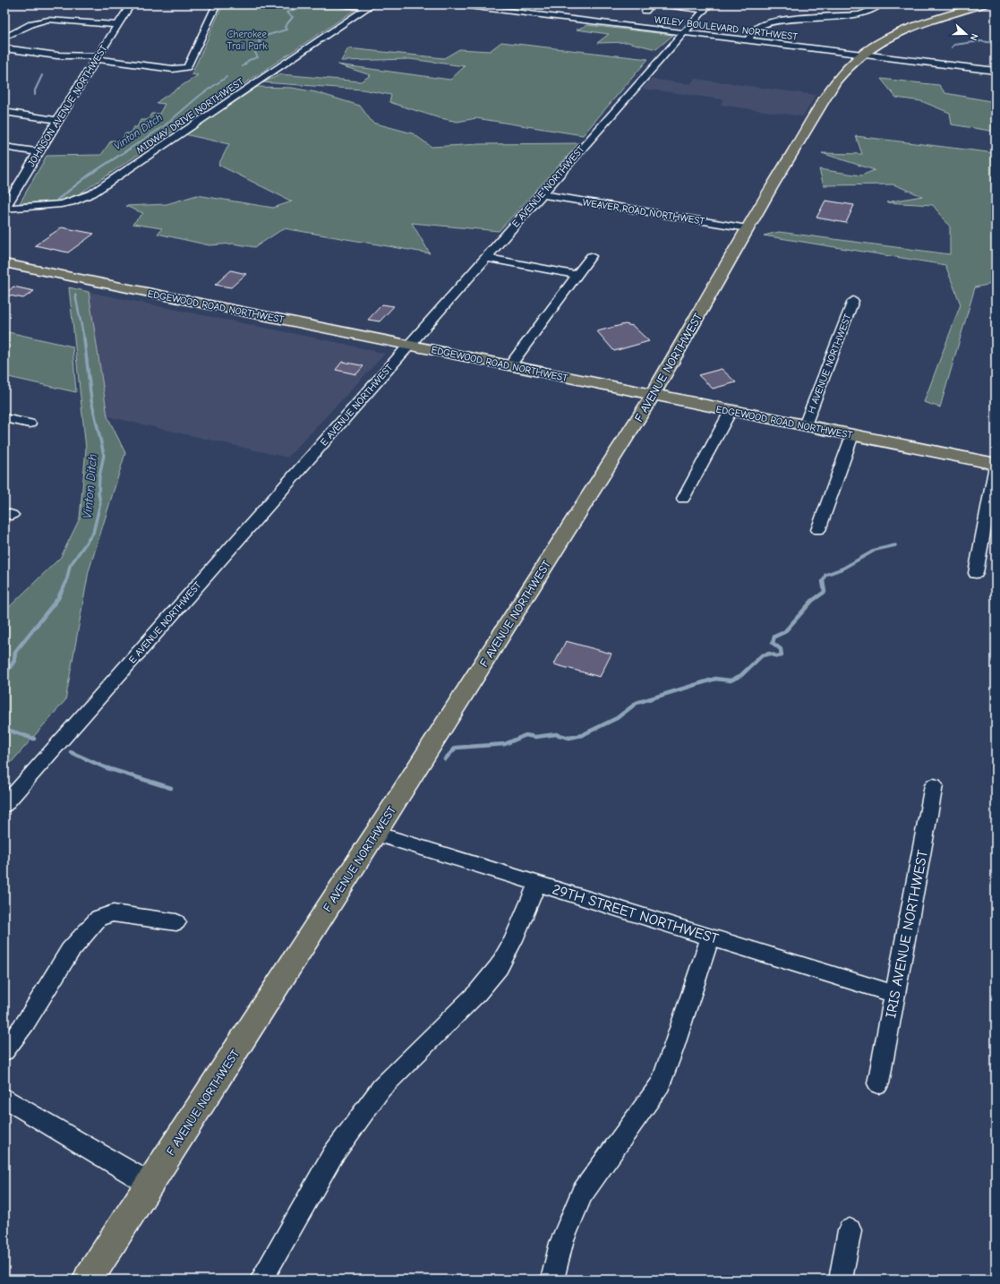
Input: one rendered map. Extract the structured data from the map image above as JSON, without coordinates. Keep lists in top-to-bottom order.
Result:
{
  "streets": {
    "main road": ["EDGEWOOD ROAD NORTHWEST", "F AVENUE NORTHWEST"],
    "street": [
      "WILEY BOULEVARD NORTHWEST",
      "JOHNSON AVENUE NORTHWEST",
      "MIDWAY DRIVE NORTHWEST",
      "E AVENUE NORTHWEST",
      "WEAVER ROAD NORTHWEST",
      "H AVENUE NORTHWEST",
      "29TH STREET NORTHWEST",
      "IRIS AVENUE NORTHWEST"
    ]
  },
  "crossings": [
    ["WILEY BOULEVARD NORTHWEST", "E AVENUE NORTHWEST"],
    ["WILEY BOULEVARD NORTHWEST", "F AVENUE NORTHWEST"],
    ["JOHNSON AVENUE NORTHWEST", "MIDWAY DRIVE NORTHWEST"],
    ["E AVENUE NORTHWEST", "WEAVER ROAD NORTHWEST"],
    ["E AVENUE NORTHWEST", "EDGEWOOD ROAD NORTHWEST"],
    ["WEAVER ROAD NORTHWEST", "F AVENUE NORTHWEST"],
    ["EDGEWOOD ROAD NORTHWEST", "H AVENUE NORTHWEST"],
    ["EDGEWOOD ROAD NORTHWEST", "F AVENUE NORTHWEST"],
    ["F AVENUE NORTHWEST", "29TH STREET NORTHWEST"],
    ["29TH STREET NORTHWEST", "IRIS AVENUE NORTHWEST"]
  ],
  "water": ["Vinton Ditch"],
  "parks": ["Cherokee Trail Park"],
  "north": "right"
}
